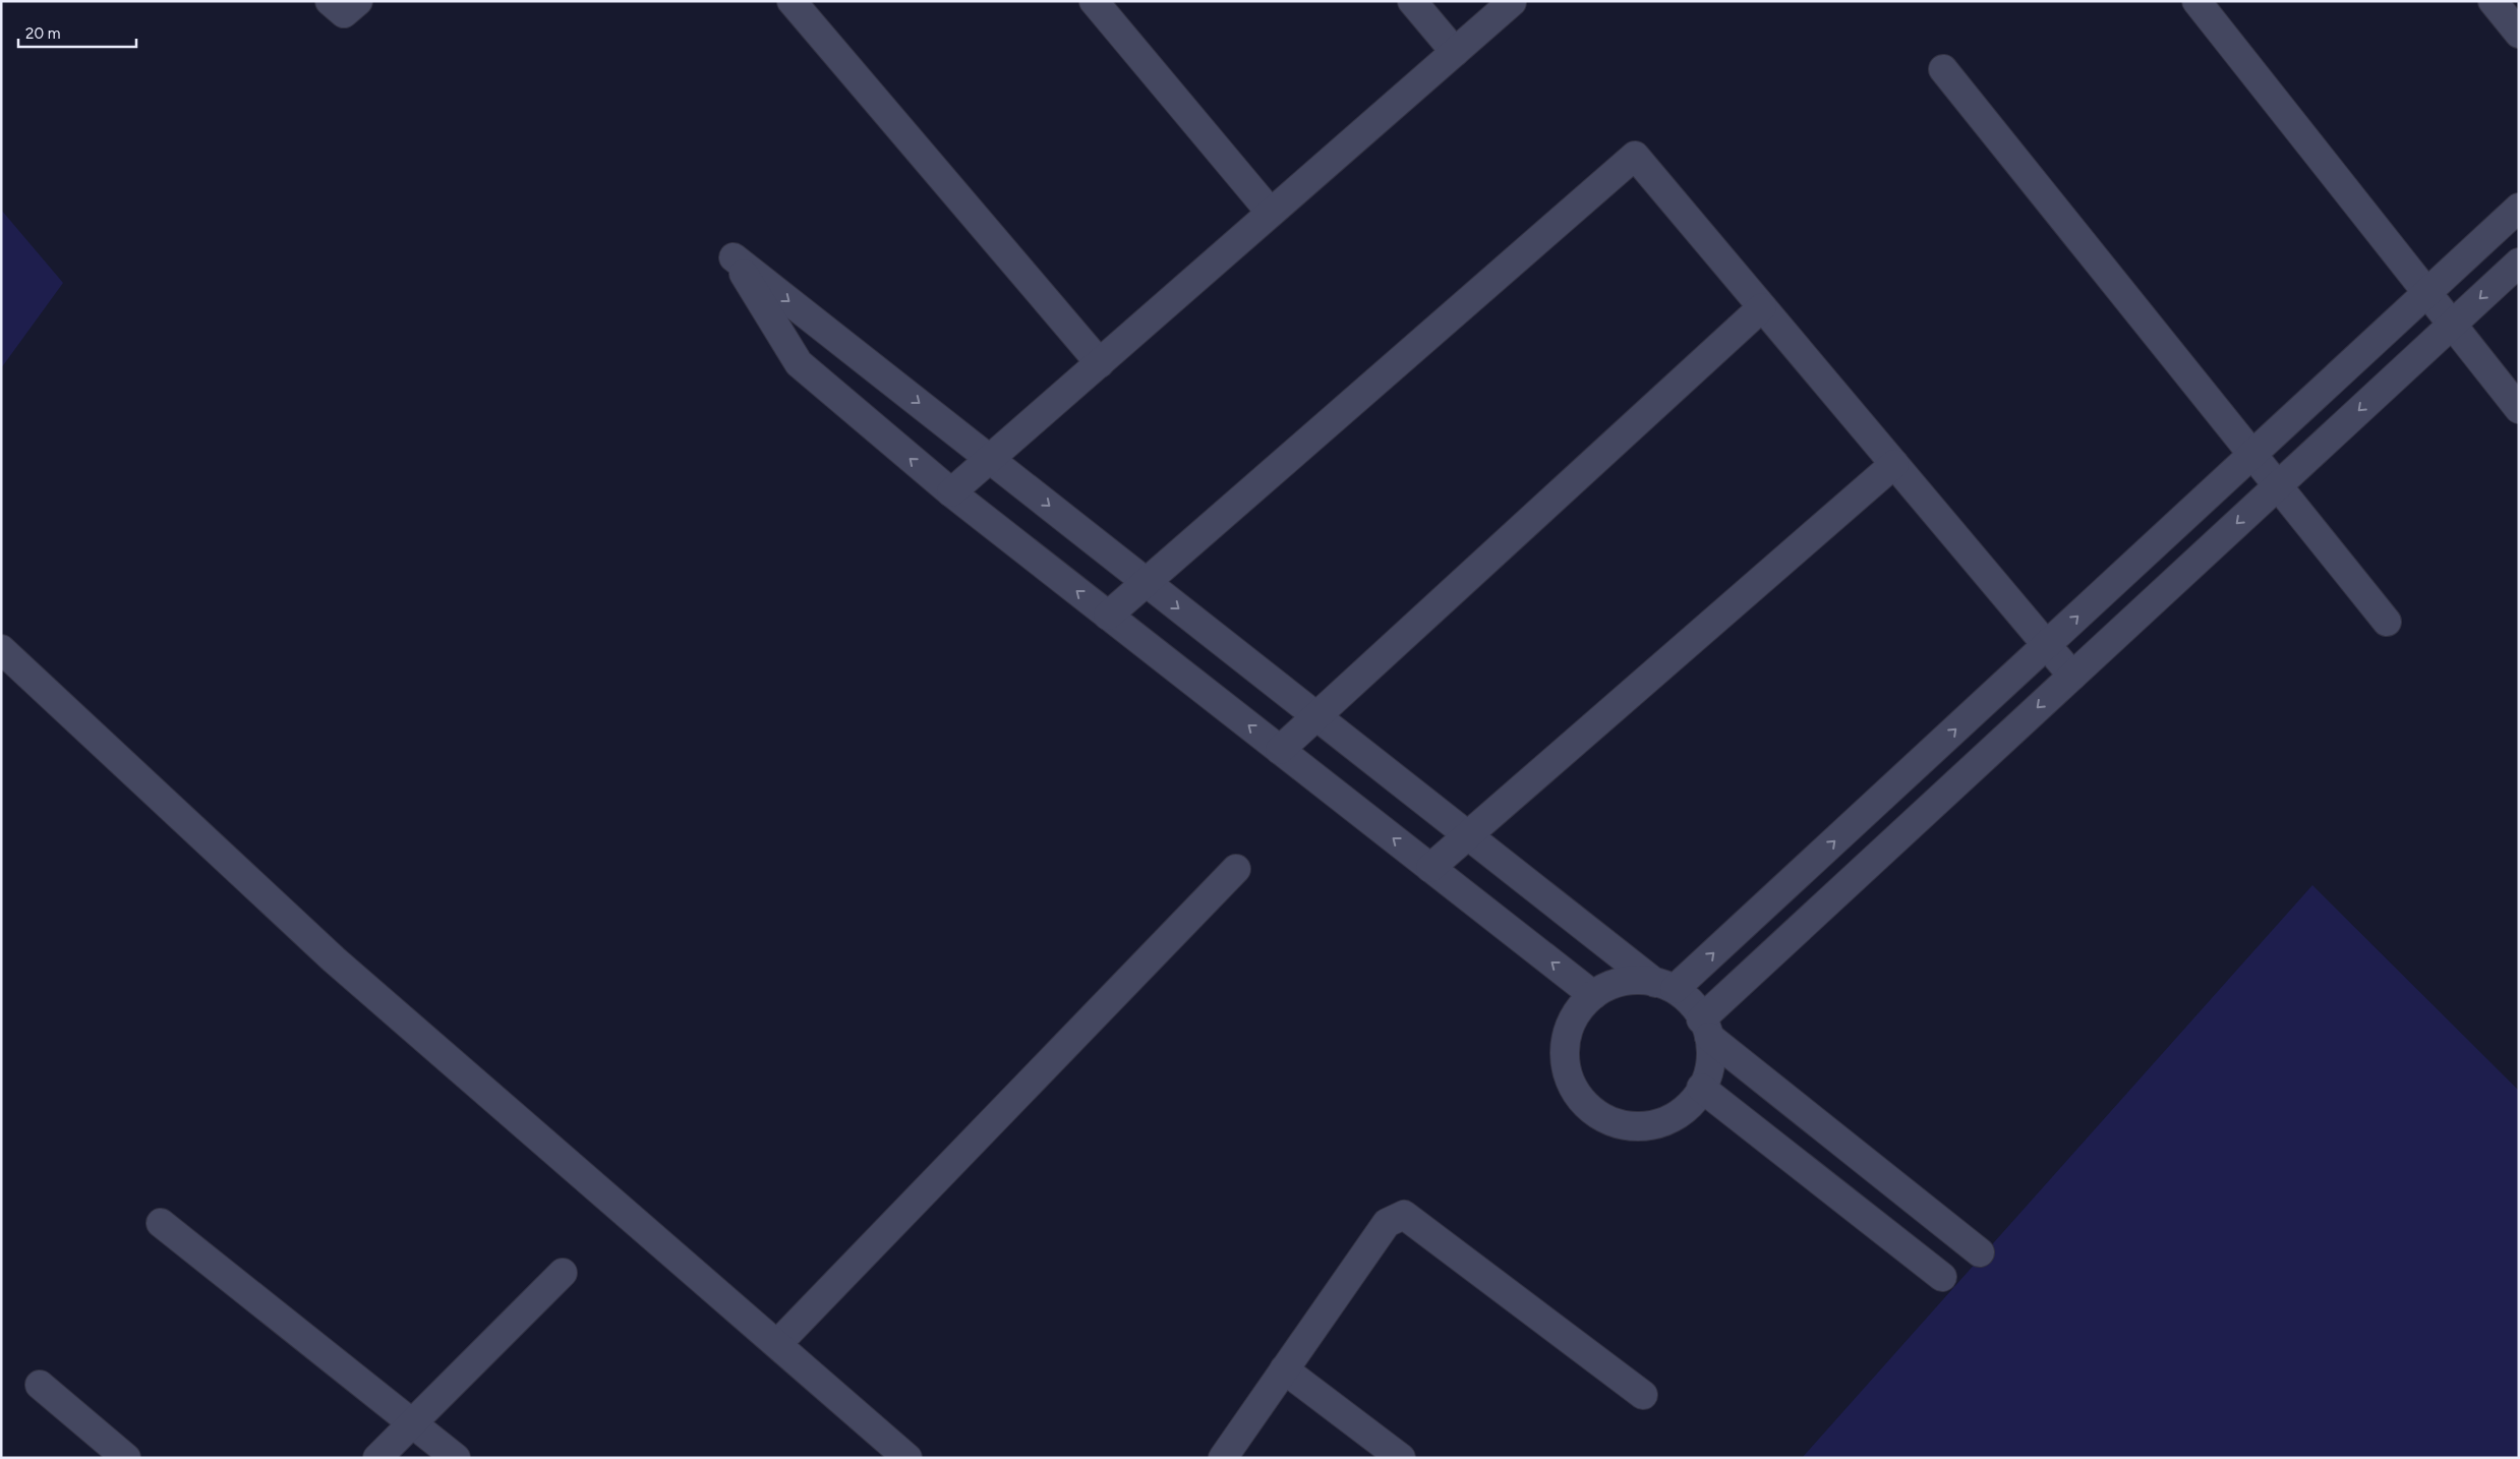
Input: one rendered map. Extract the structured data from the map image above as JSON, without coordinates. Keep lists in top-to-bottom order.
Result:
{
  "scale_bar": "20 m"
}
